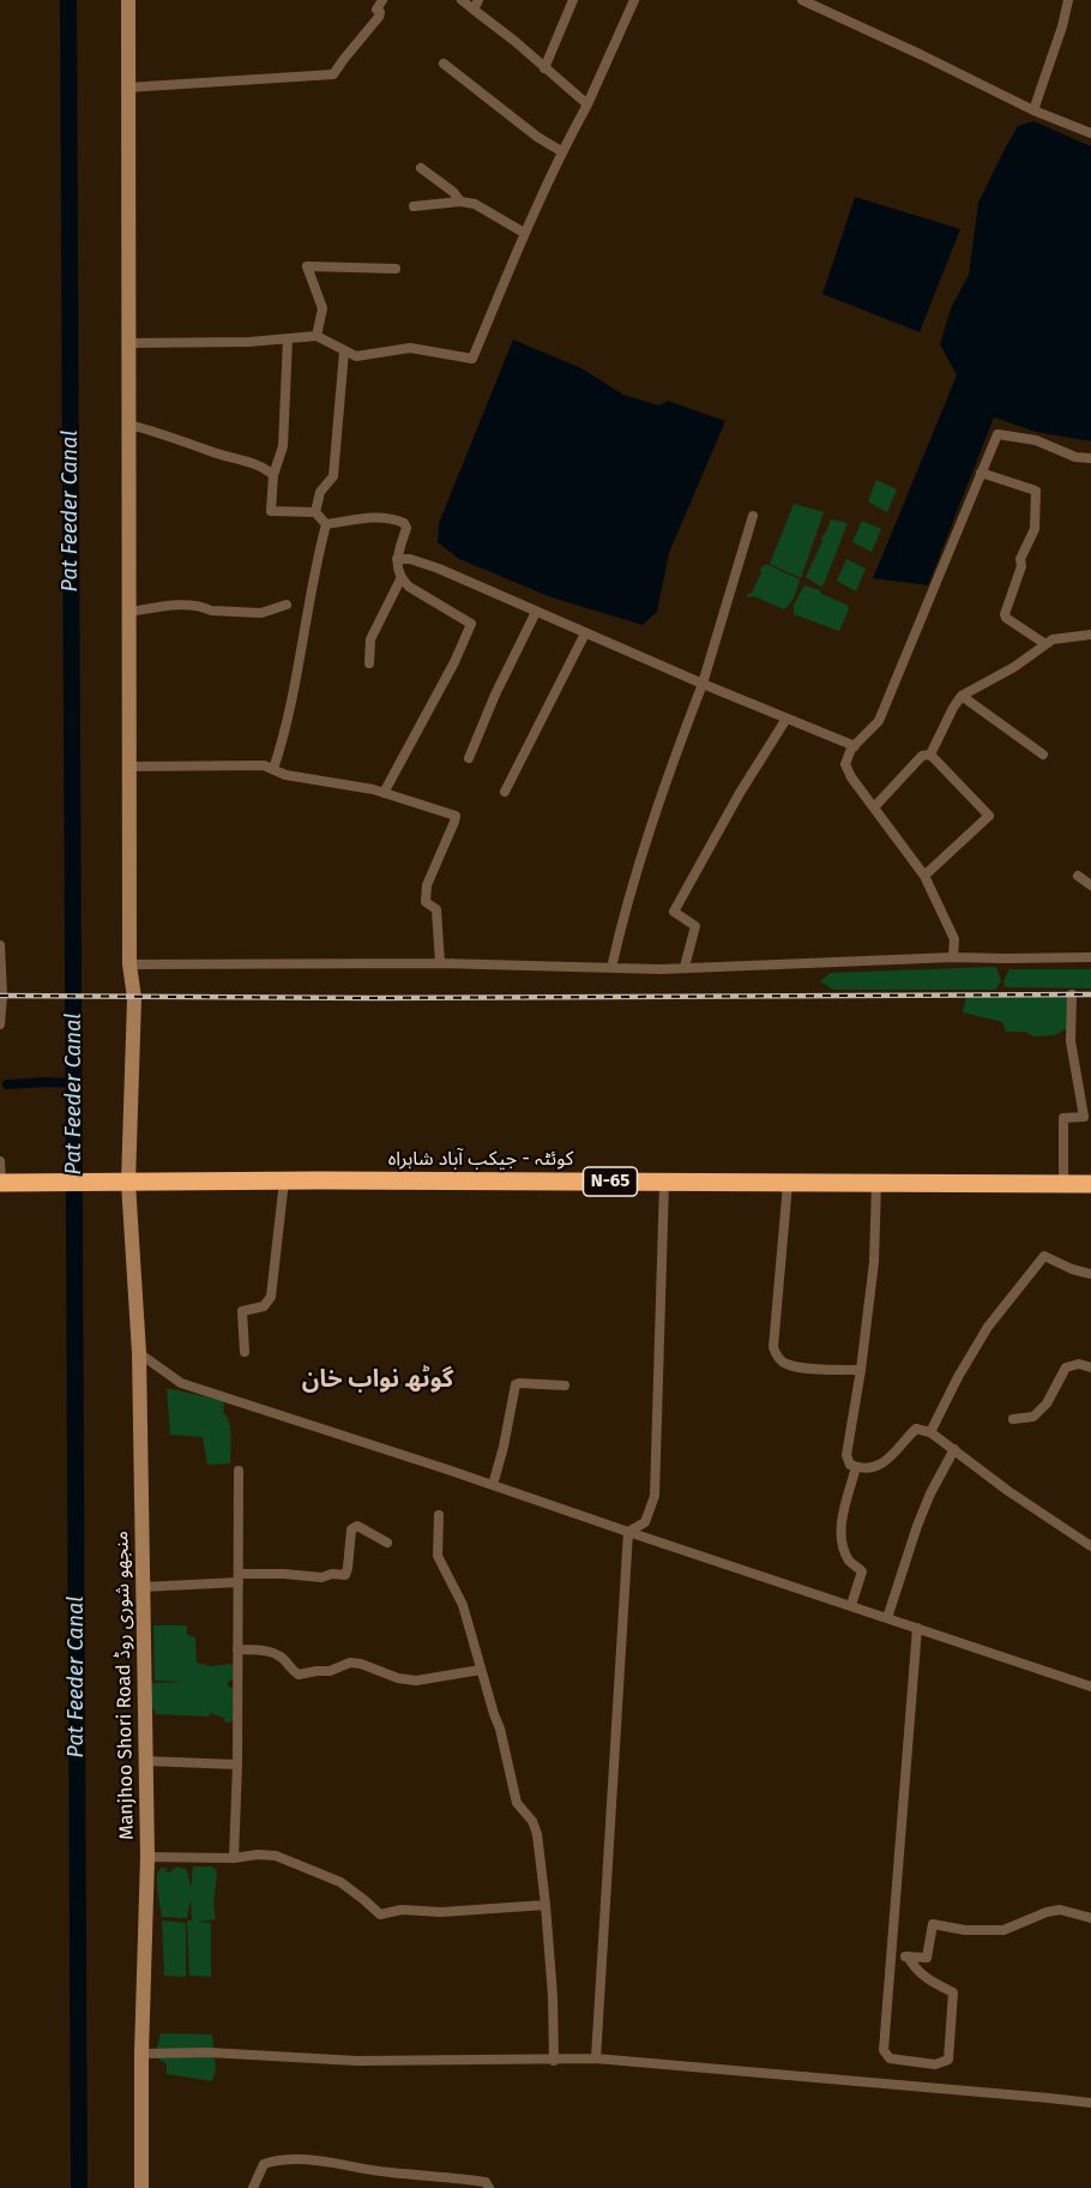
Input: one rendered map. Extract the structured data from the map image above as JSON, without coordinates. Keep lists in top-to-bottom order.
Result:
{
  "streets": {
    "highway": ["کوئٹہ - جیکب آباد شاہراہ", "N-65"],
    "street": ["Manjhoo Shori Road منجھو شوری روڈ"]
  },
  "crossings": [
    ["کوئٹہ - جیکب آباد شاہراہ", "Manjhoo Shori Road منجھو شوری روڈ"]
  ],
  "districts": ["گوٹھ نواب خان"],
  "water": ["Pat Feeder Canal"]
}
